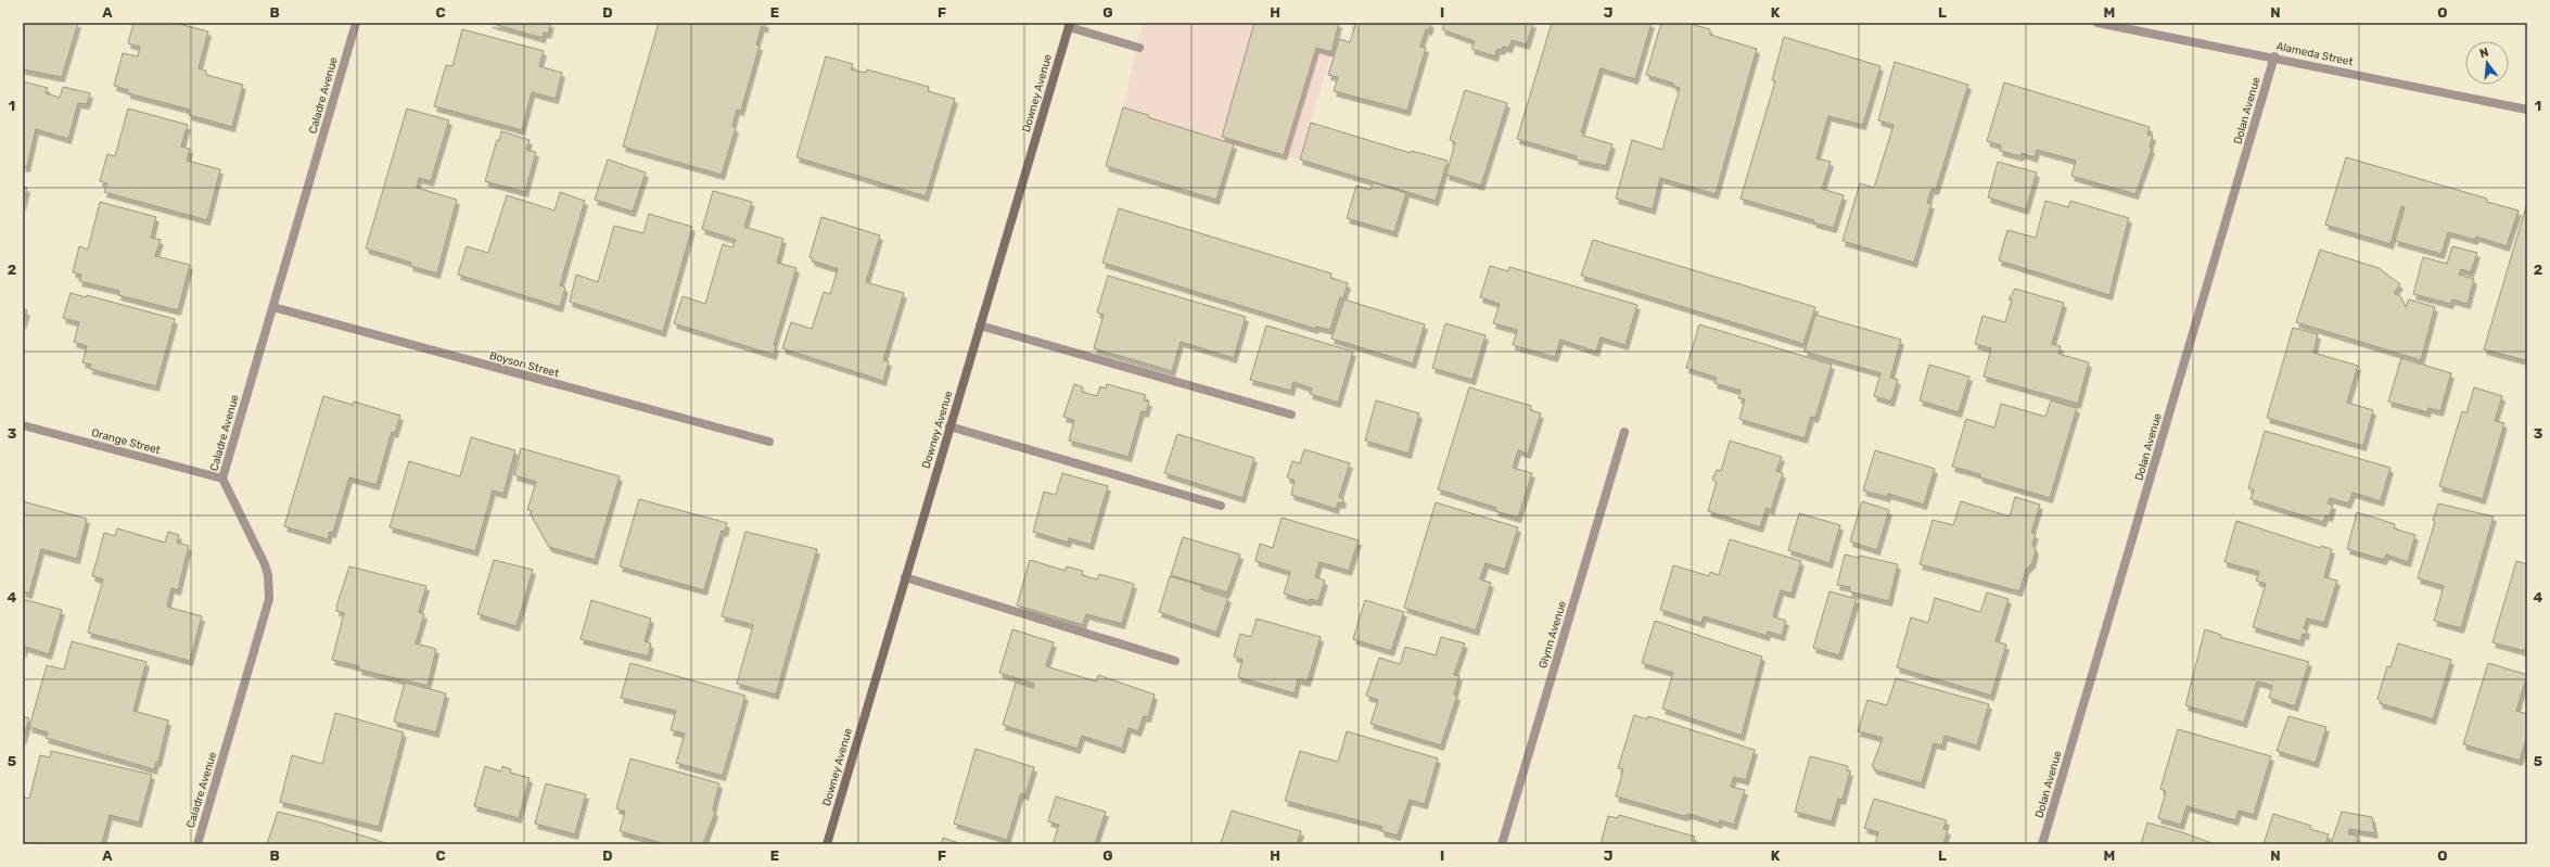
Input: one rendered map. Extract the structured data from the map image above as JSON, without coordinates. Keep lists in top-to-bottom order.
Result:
{
  "streets": {
    "main road": ["Downey Avenue"],
    "street": [
      "Alameda Street",
      "Caladre Avenue",
      "Dolan Avenue",
      "Boyson Street",
      "Orange Street",
      "Glynn Avenue"
    ]
  },
  "crossings": [
    ["Alameda Street", "Dolan Avenue"],
    ["Caladre Avenue", "Boyson Street"],
    ["Caladre Avenue", "Orange Street"]
  ],
  "north": "top",
  "grid": {
    "columns": [
      "A",
      "B",
      "C",
      "D",
      "E",
      "F",
      "G",
      "H",
      "I",
      "J",
      "K",
      "L",
      "M",
      "N",
      "O"
    ],
    "rows": [
      "1",
      "2",
      "3",
      "4",
      "5"
    ]
  }
}
